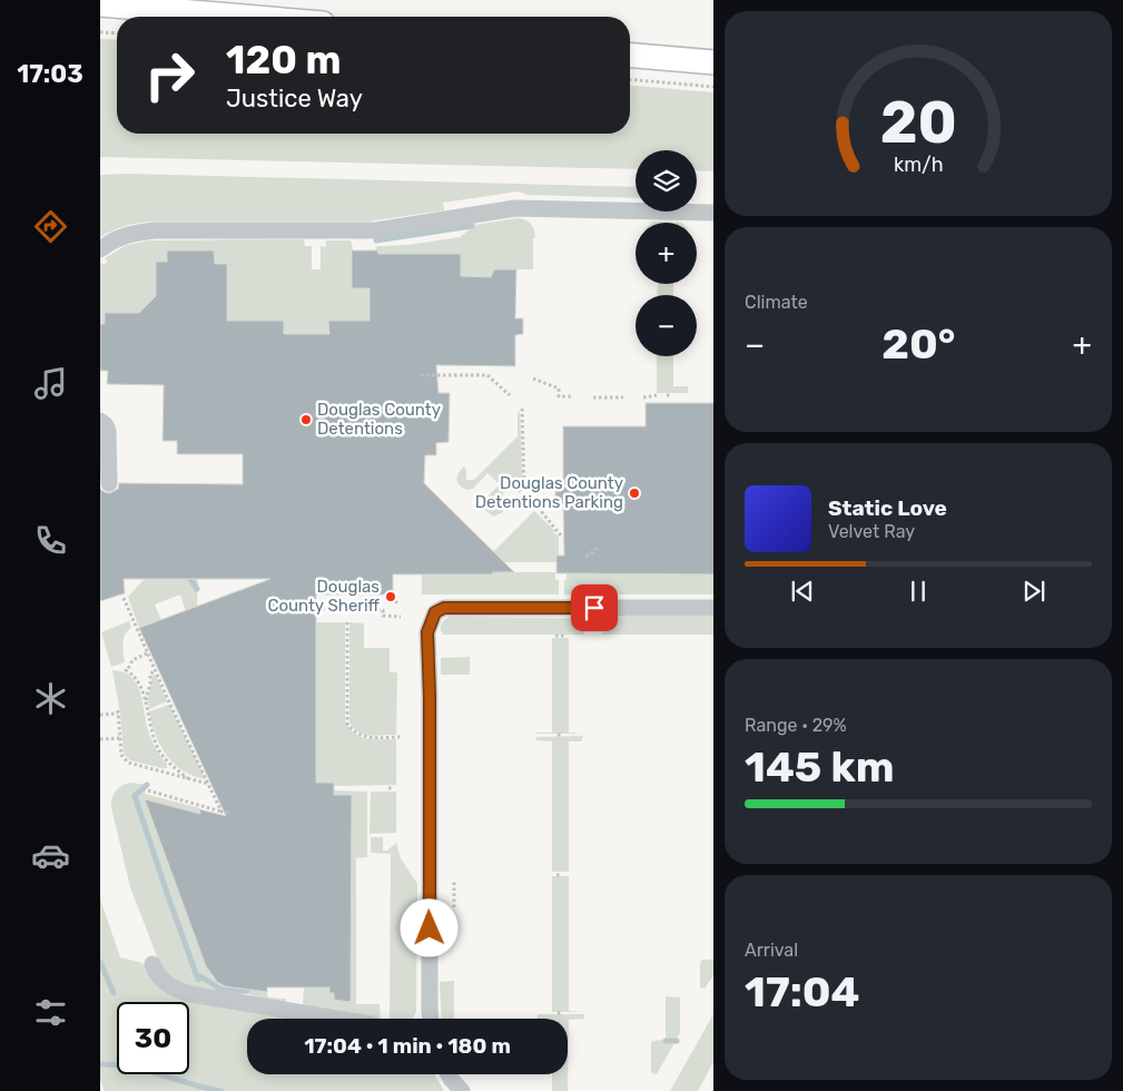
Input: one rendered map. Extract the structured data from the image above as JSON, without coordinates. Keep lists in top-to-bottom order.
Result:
{
  "places": ["Douglas County Detentions", "Douglas County Detentions Parking", "Douglas County Sheriff"],
  "page": {
    "tabs": "17:03",
    "turn": ["120 m", "Justice Way"],
    "map_buttons": ["+", "−"],
    "tile": [
      "Climate",
      ["Range · 29%", "145 km"],
      ["Arrival", "17:04"]
    ],
    "heat": ["−", "20°", "+"],
    "song": ["Static Love", "Velvet Ray"],
    "limit": "30",
    "trip": "17:04 · 1 min · 180 m",
    "gauge": ["20", "km/h"]
  }
}
